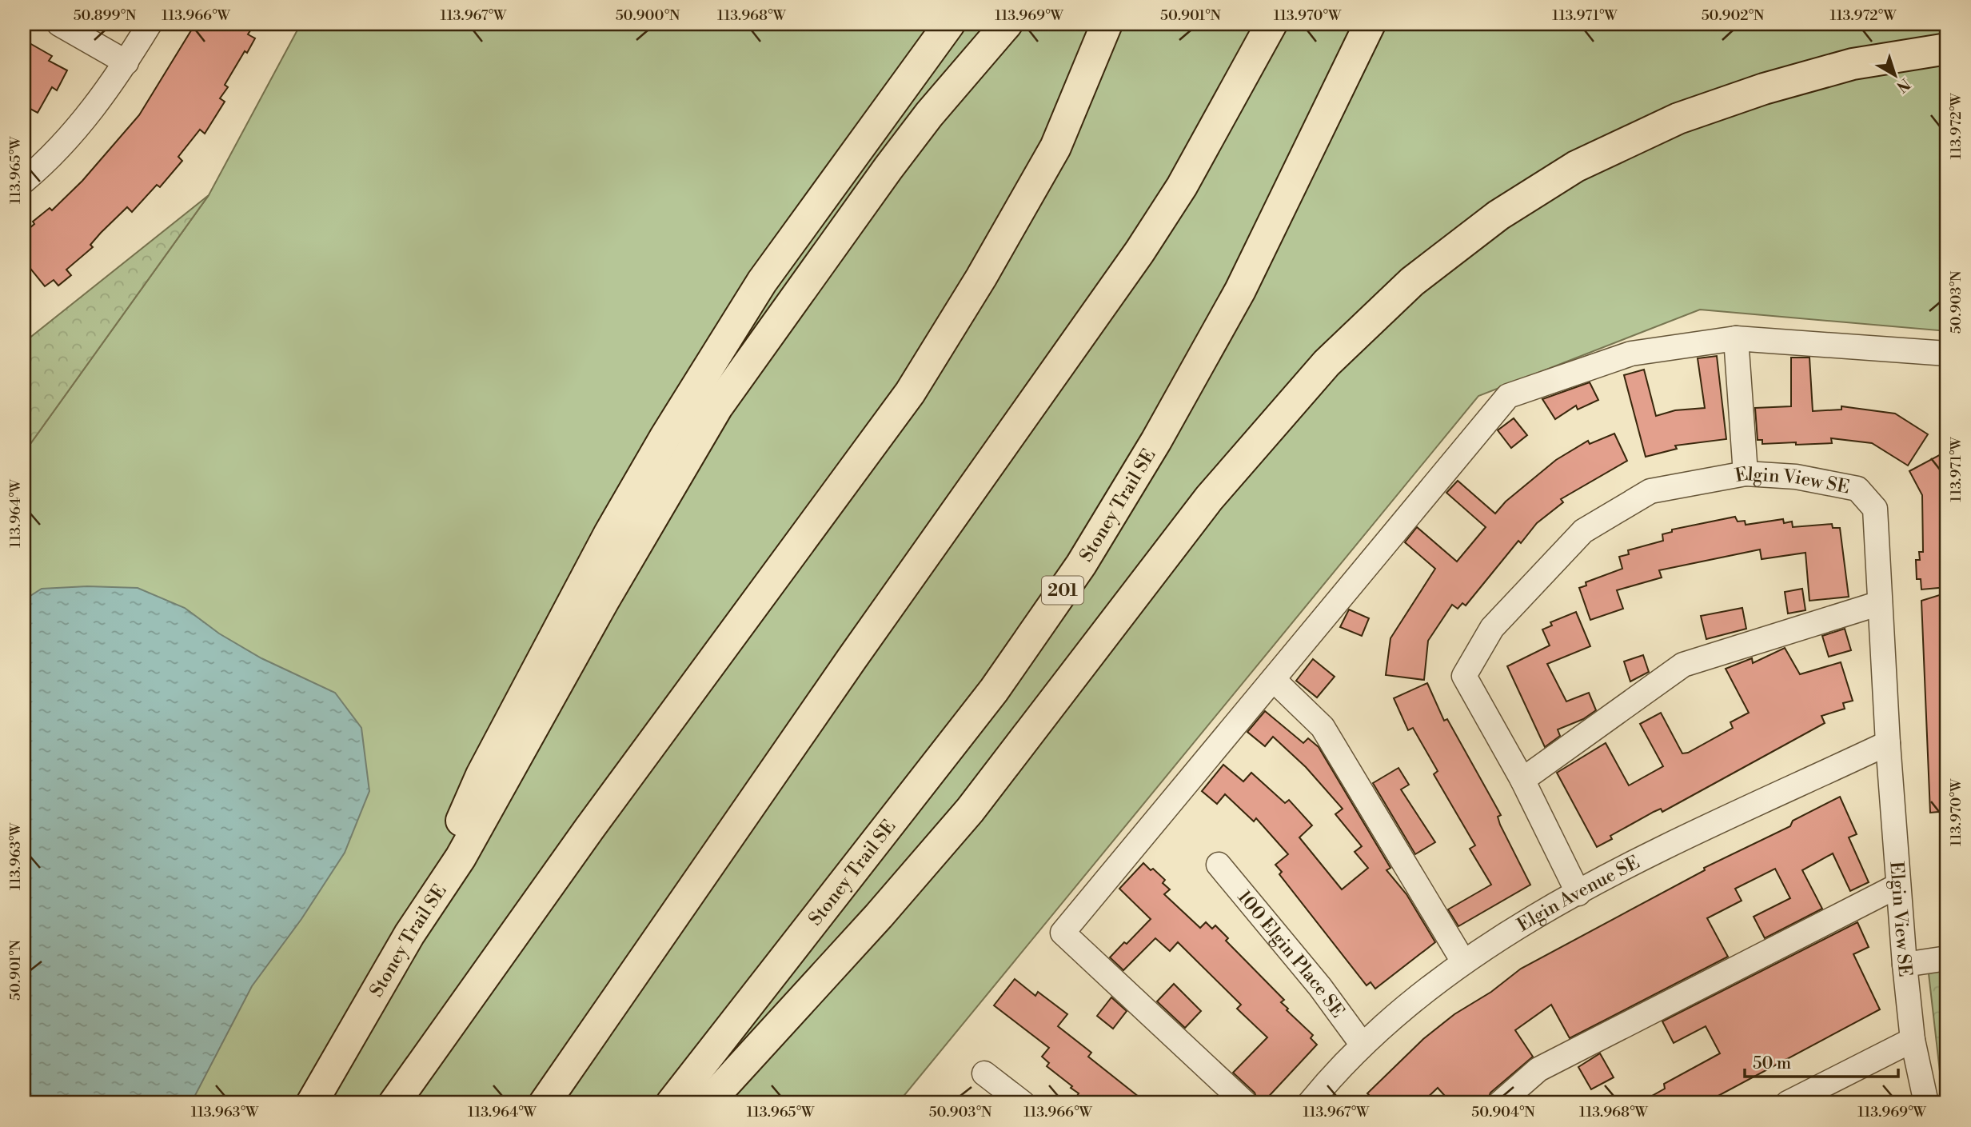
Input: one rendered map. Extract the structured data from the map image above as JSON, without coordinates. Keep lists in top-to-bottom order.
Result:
{
  "streets": {
    "highway": ["Stoney Trail SE", "201"],
    "street": ["Elgin View SE", "Elgin Avenue SE", "100 Elgin Place SE"]
  },
  "crossings": [
    ["Elgin View SE", "Elgin Avenue SE"],
    ["Elgin Avenue SE", "100 Elgin Place SE"]
  ],
  "scale_bar": "50 m",
  "north": "bottom right",
  "coordinates": [
    "50.899°N",
    "113.966°W",
    "113.967°W",
    "50.900°N",
    "113.968°W",
    "113.969°W",
    "50.901°N",
    "113.970°W",
    "113.971°W",
    "50.902°N",
    "113.972°W",
    "113.965°W",
    "50.903°N",
    "113.964°W",
    "113.963°W",
    "50.904°N"
  ]
}
